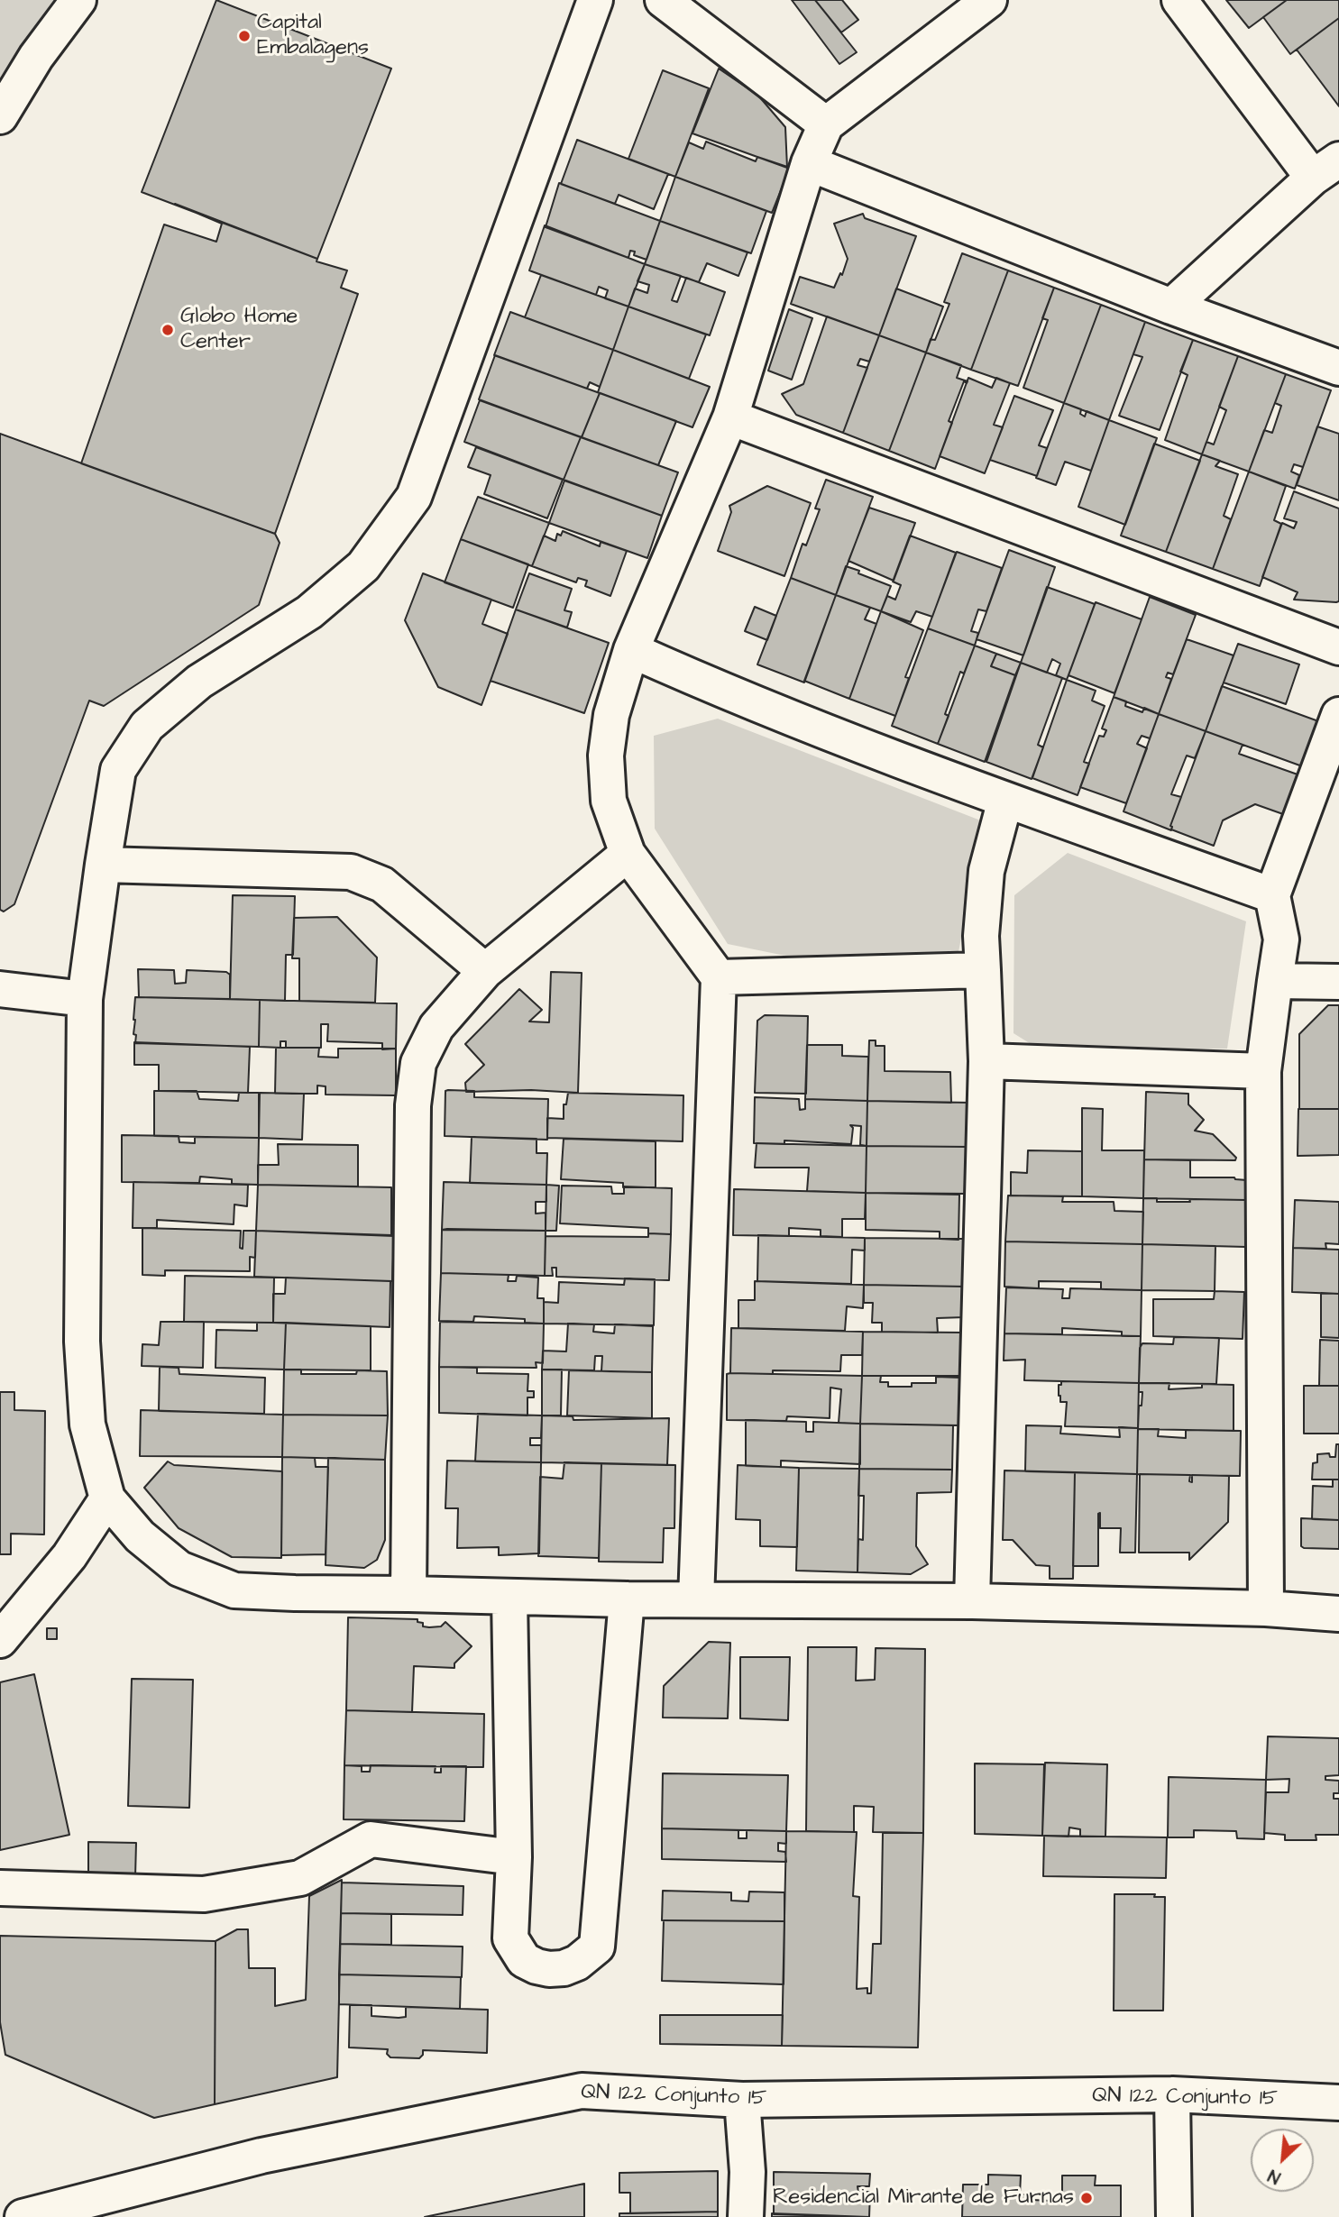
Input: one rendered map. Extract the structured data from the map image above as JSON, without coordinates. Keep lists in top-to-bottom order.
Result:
{
  "streets": {
    "street": ["QN 122 Conjunto 15"]
  },
  "places": ["Capital Embalagens", "Globo Home Center", "Residencial Mirante de Furnas"],
  "north": "bottom left"
}
